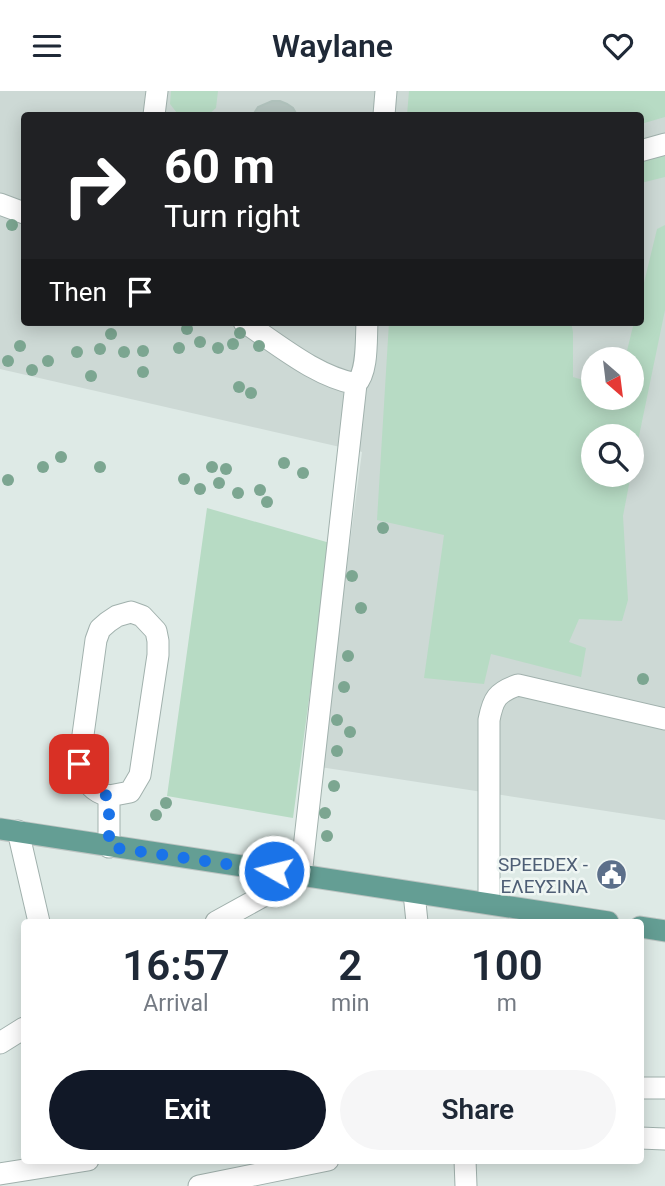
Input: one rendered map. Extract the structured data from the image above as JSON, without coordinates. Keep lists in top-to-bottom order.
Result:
{
  "places": {
    "public building": ["SPEEDEX - ΕΛΕΥΣΙΝΑ"]
  },
  "north": "bottom right",
  "page": {
    "header": "Waylane",
    "turn": ["60 m", "Turn right"],
    "then": "Then",
    "eta": [
      "16:57",
      "Arrival",
      "2",
      "min",
      "100",
      "m"
    ],
    "buttons": ["Exit", "Share"]
  }
}
